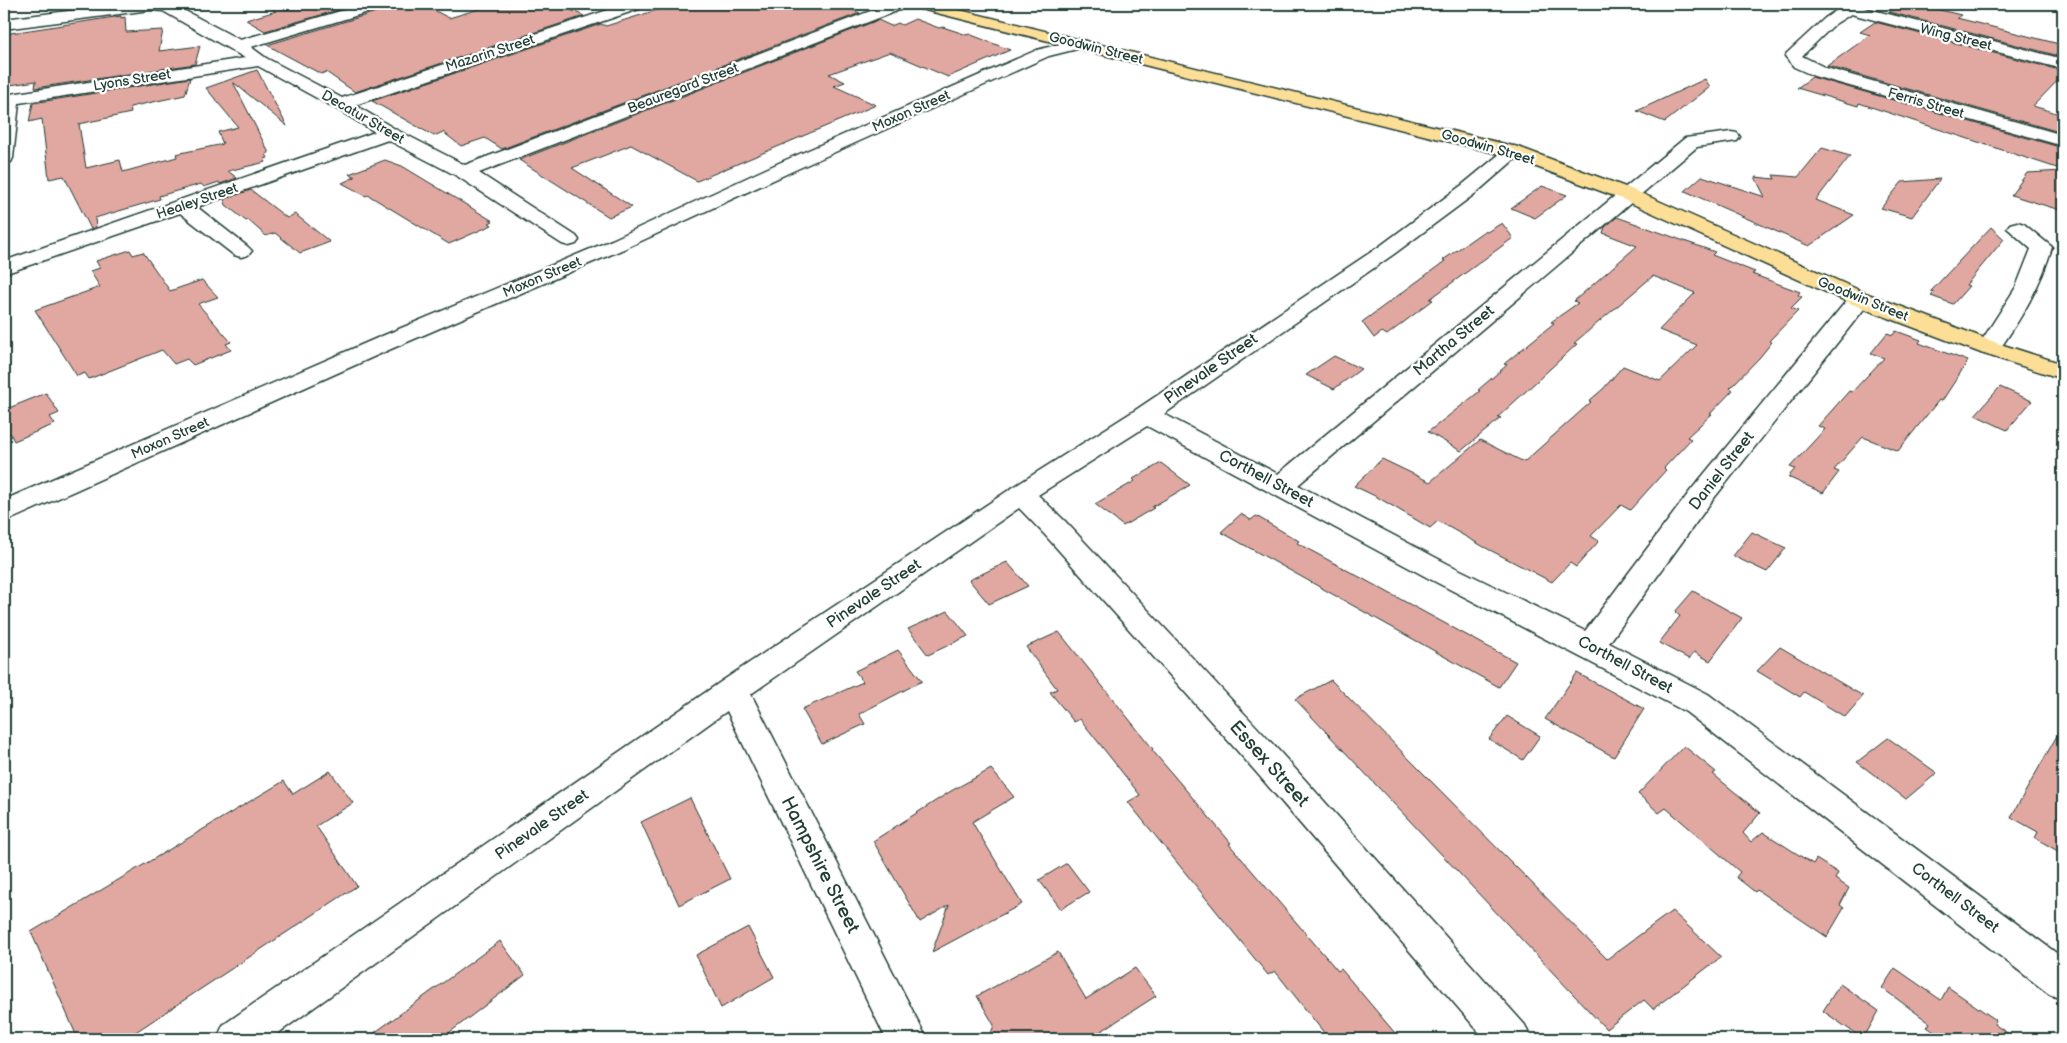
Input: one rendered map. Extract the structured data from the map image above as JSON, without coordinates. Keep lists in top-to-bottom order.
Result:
{
  "streets": {
    "main road": ["Goodwin Street"],
    "street": [
      "Wing Street",
      "Mazarin Street",
      "Lyons Street",
      "Beauregard Street",
      "Ferris Street",
      "Moxon Street",
      "Decatur Street",
      "Healey Street",
      "Martha Street",
      "Pinevale Street",
      "Daniel Street",
      "Corthell Street",
      "Essex Street",
      "Hampshire Street"
    ]
  },
  "crossings": [
    ["Wing Street", "Ferris Street"],
    ["Goodwin Street", "Moxon Street"],
    ["Goodwin Street", "Martha Street"],
    ["Goodwin Street", "Pinevale Street"],
    ["Goodwin Street", "Daniel Street"],
    ["Mazarin Street", "Decatur Street"],
    ["Lyons Street", "Decatur Street"],
    ["Beauregard Street", "Decatur Street"],
    ["Decatur Street", "Healey Street"],
    ["Martha Street", "Corthell Street"],
    ["Pinevale Street", "Corthell Street"],
    ["Pinevale Street", "Essex Street"],
    ["Pinevale Street", "Hampshire Street"],
    ["Daniel Street", "Corthell Street"]
  ]
}
